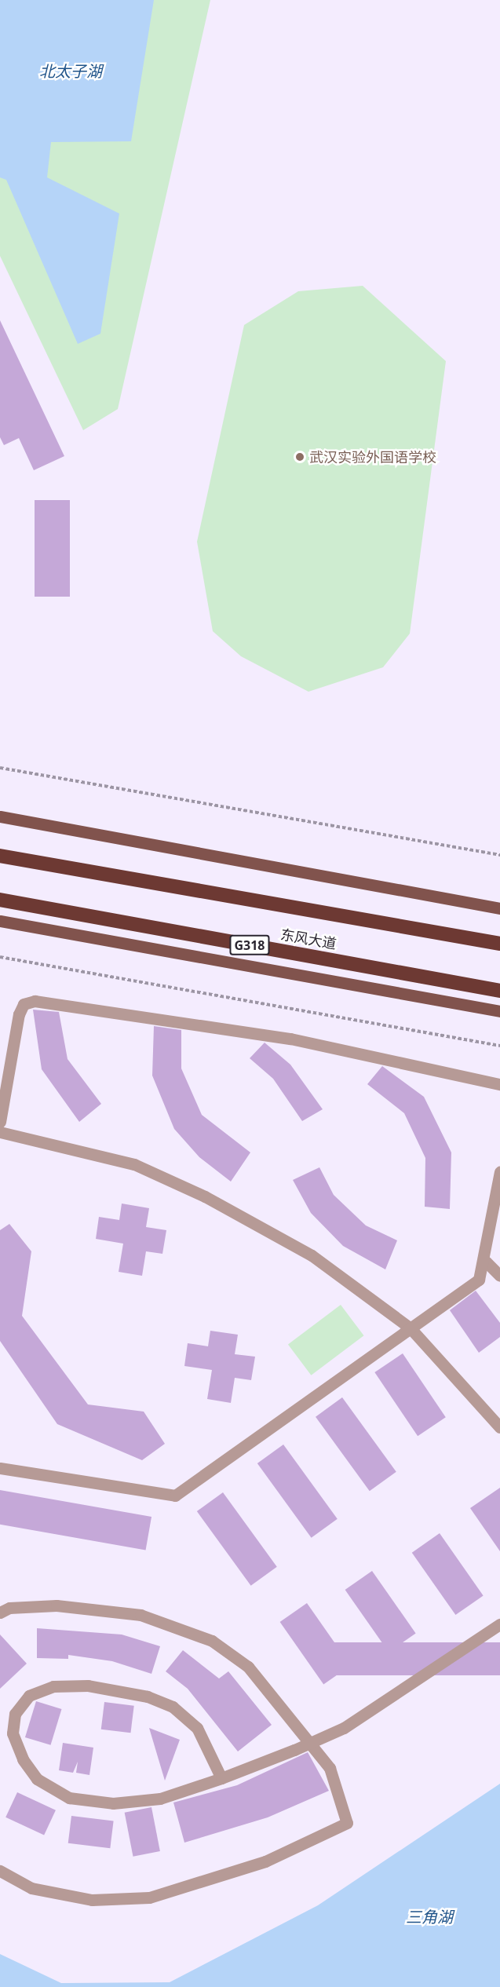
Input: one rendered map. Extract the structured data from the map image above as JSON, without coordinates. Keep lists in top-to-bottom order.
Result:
{
  "streets": {
    "highway": ["东风大道", "G318"]
  },
  "water": ["北太子湖", "三角湖"],
  "places": ["武汉实验外国语学校"]
}
